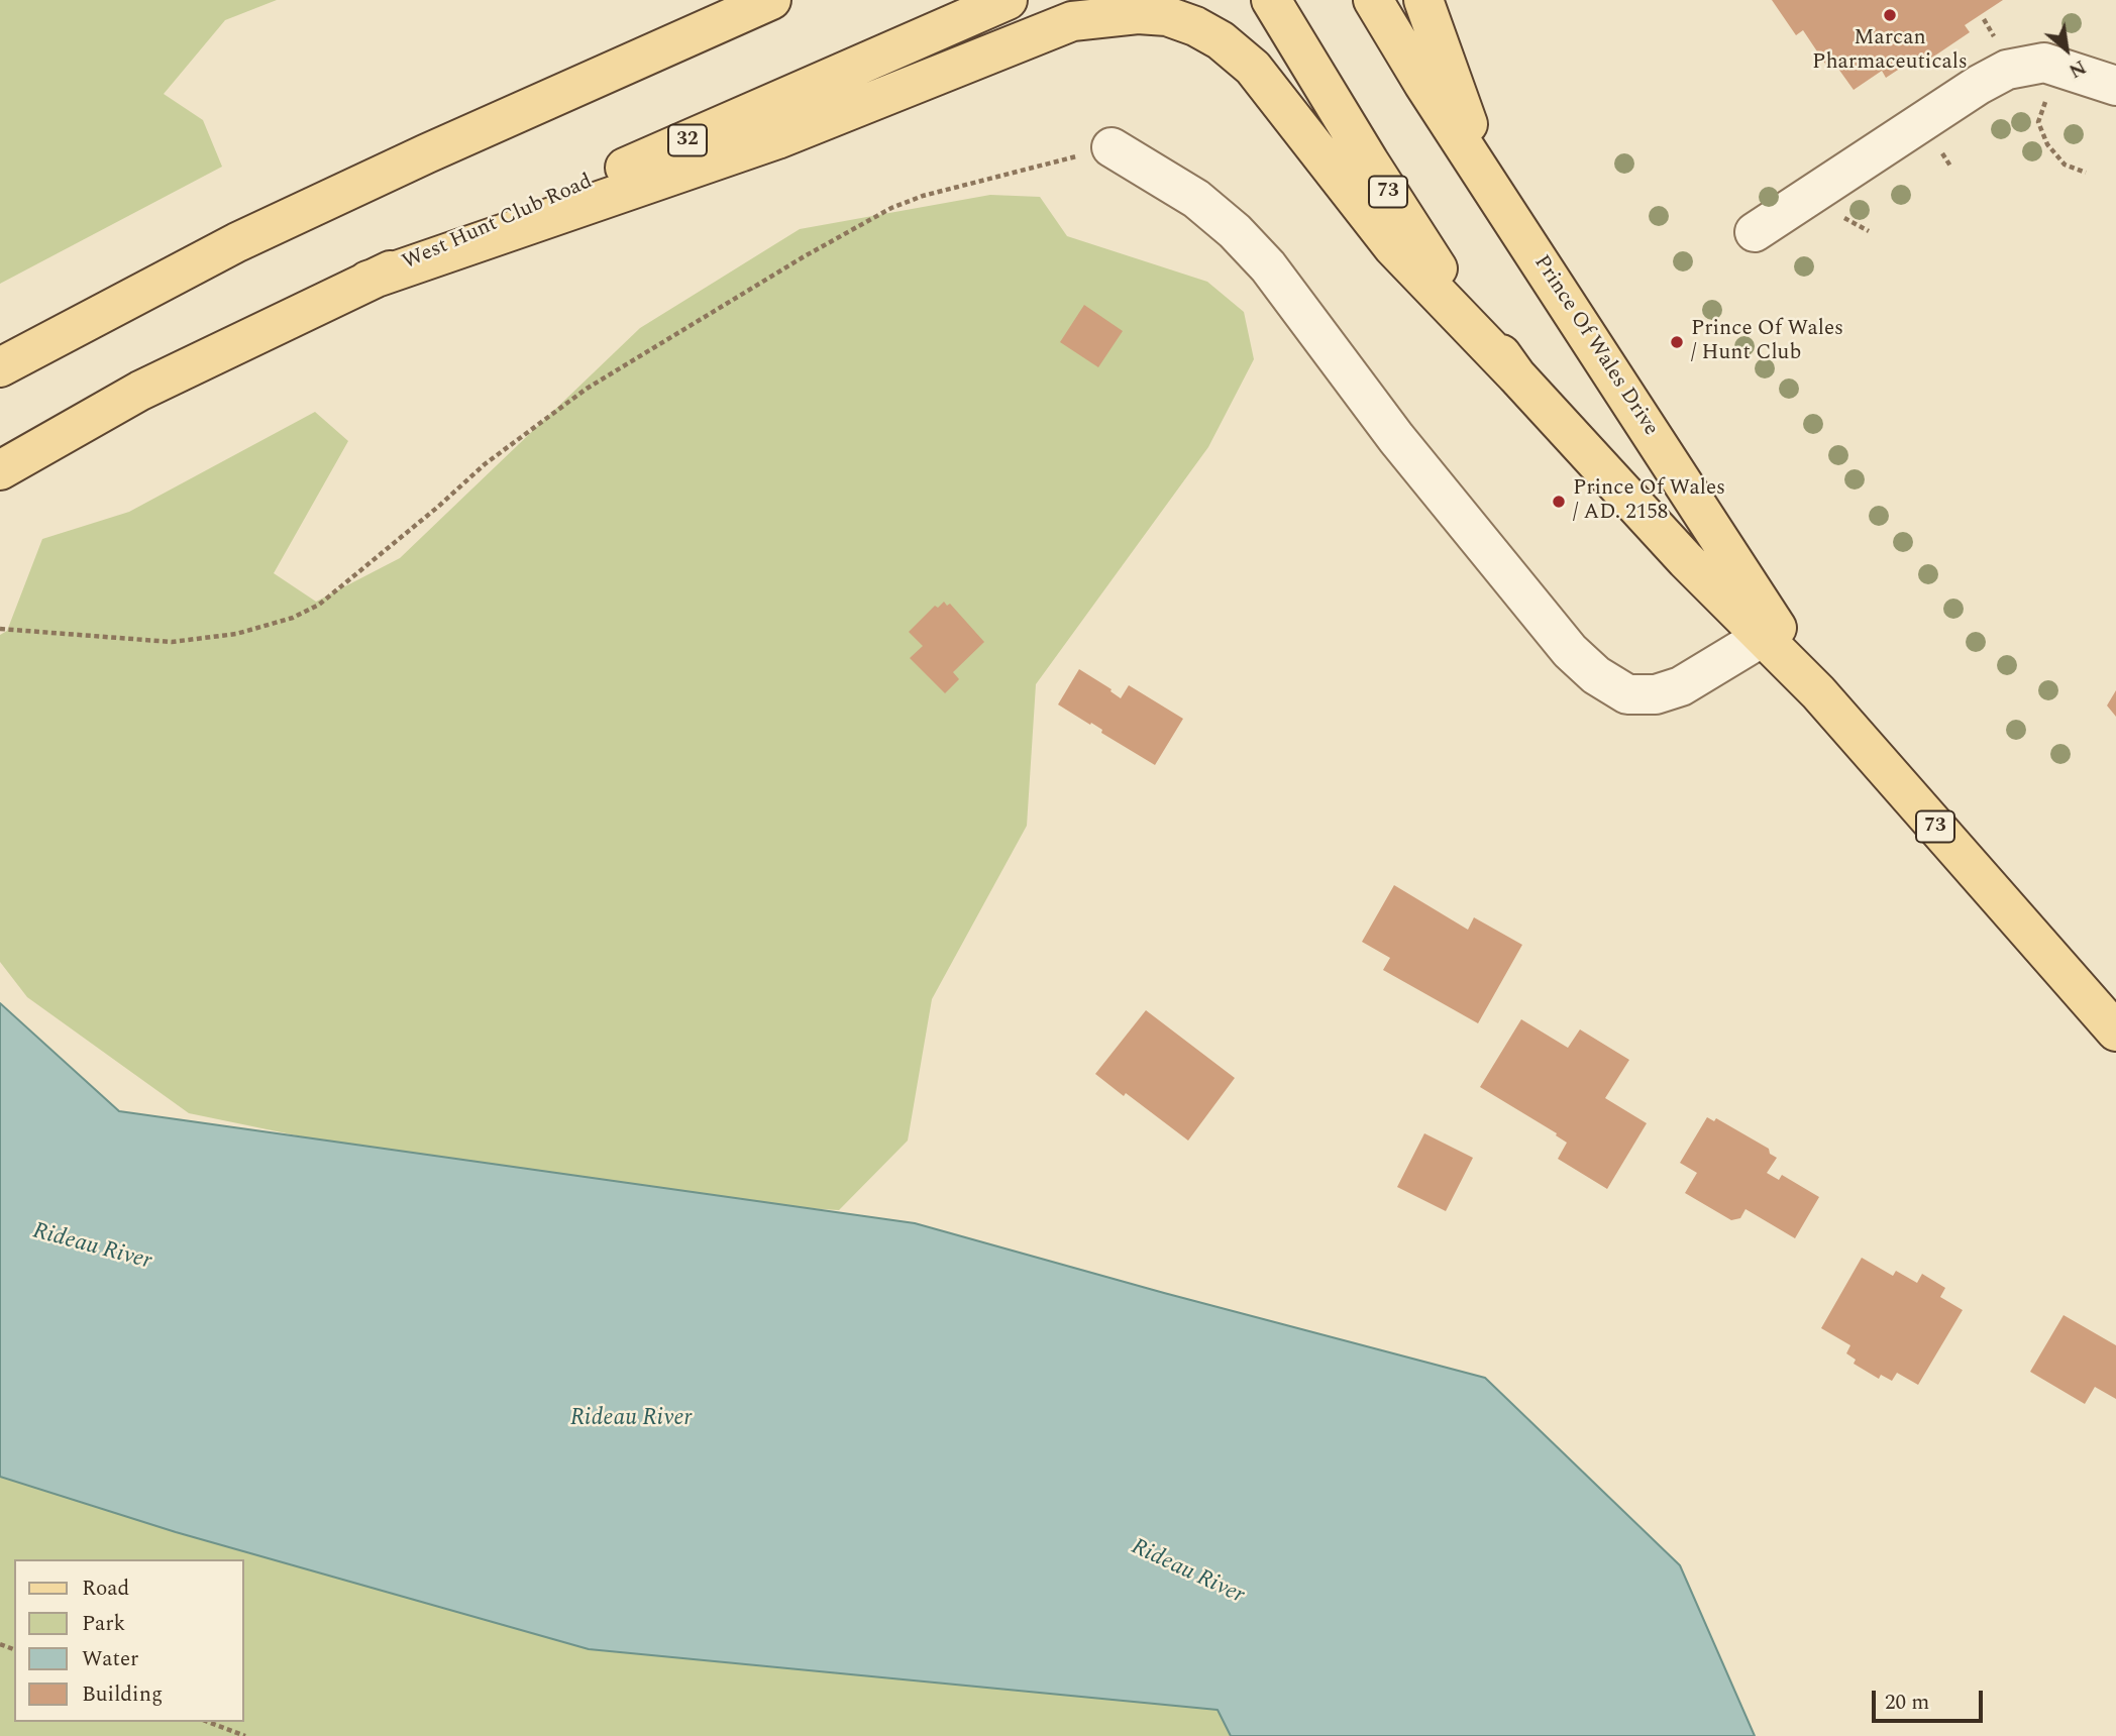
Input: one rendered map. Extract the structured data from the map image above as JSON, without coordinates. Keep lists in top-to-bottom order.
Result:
{
  "streets": {
    "main road": [
      "32",
      "73",
      "West Hunt Club Road",
      "Prince Of Wales Drive"
    ]
  },
  "water": ["Rideau River"],
  "places": ["Marcan Pharmaceuticals", "Prince Of Wales / Hunt Club", "Prince Of Wales / AD. 2158"],
  "legend": [
    "Road",
    "Park",
    "Water",
    "Building"
  ],
  "scale_bar": "20 m",
  "north": "bottom right"
}
